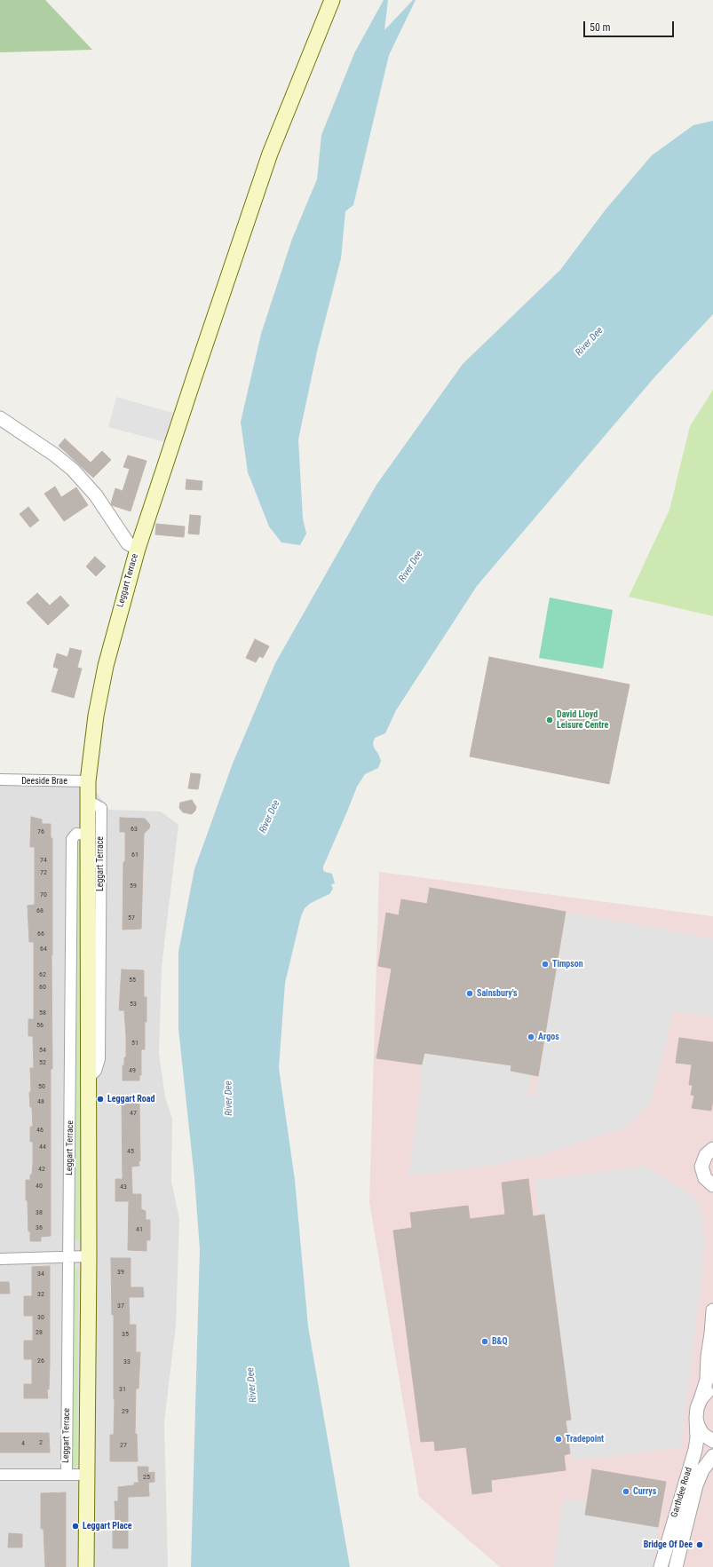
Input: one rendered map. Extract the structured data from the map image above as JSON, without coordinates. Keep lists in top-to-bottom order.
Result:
{
  "streets": {
    "main road": ["Leggart Terrace"],
    "street": ["Deeside Brae", "Garthdee Road"]
  },
  "crossings": [
    ["Leggart Terrace", "Deeside Brae"]
  ],
  "water": ["River Dee"],
  "places": [
    "David Lloyd Leisure Centre",
    "Timpson",
    "Sainsbury's",
    "Argos",
    "Leggart Road",
    "B&Q",
    "Tradepoint",
    "Currys",
    "Leggart Place",
    "Bridge Of Dee"
  ],
  "house_numbers": [
    "63",
    "76",
    "61",
    "74",
    "72",
    "59",
    "70",
    "68",
    "57",
    "66",
    "64",
    "62",
    "55",
    "60",
    "53",
    "58",
    "56",
    "51",
    "54",
    "52",
    "49",
    "50",
    "48",
    "47",
    "46",
    "44",
    "45",
    "42",
    "40",
    "43",
    "38",
    "36",
    "41",
    "39",
    "34",
    "32",
    "37",
    "30",
    "28",
    "35",
    "26",
    "33",
    "31",
    "29",
    "2",
    "4",
    "27",
    "25"
  ],
  "scale_bar": "50 m"
}
